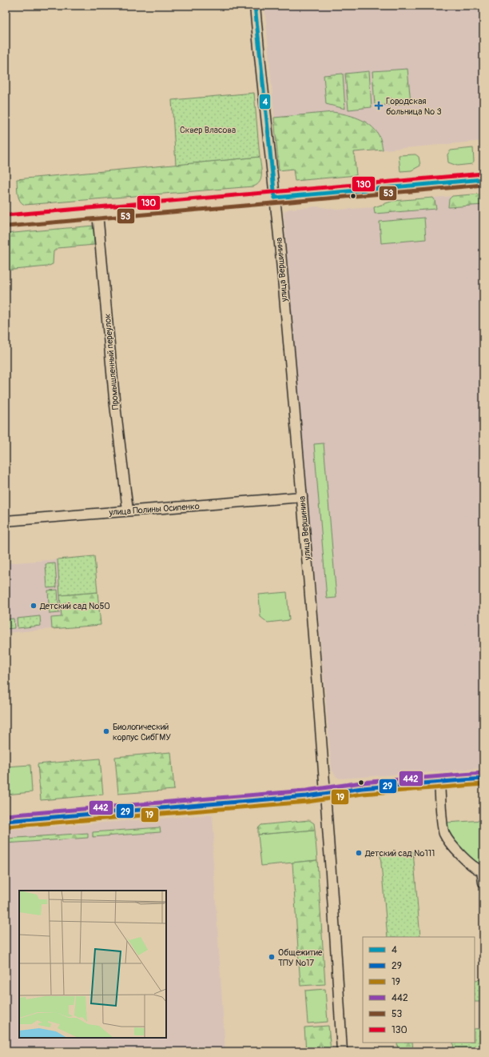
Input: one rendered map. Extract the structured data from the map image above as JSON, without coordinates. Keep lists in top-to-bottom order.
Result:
{
  "streets": {
    "street": ["улица Вершинина", "Промышленный переулок", "улица Полины Осипенко"]
  },
  "crossings": [
    ["улица Вершинина", "улица Полины Осипенко"],
    ["Промышленный переулок", "улица Полины Осипенко"]
  ],
  "parks": ["Сквер Власова"],
  "places": {
    "health": ["Городская больница № 3"],
    "other": [
      "Детский сад №50",
      "Биологический корпус СибГМУ",
      "Детский сад №111",
      "Общежитие ТПУ №17"
    ]
  },
  "lines": [
    "transit line 4",
    "transit line 130",
    "transit line 53",
    "transit line 442",
    "transit line 29",
    "transit line 19"
  ],
  "legend": [
    "4",
    "29",
    "19",
    "442",
    "53",
    "130"
  ]
}
